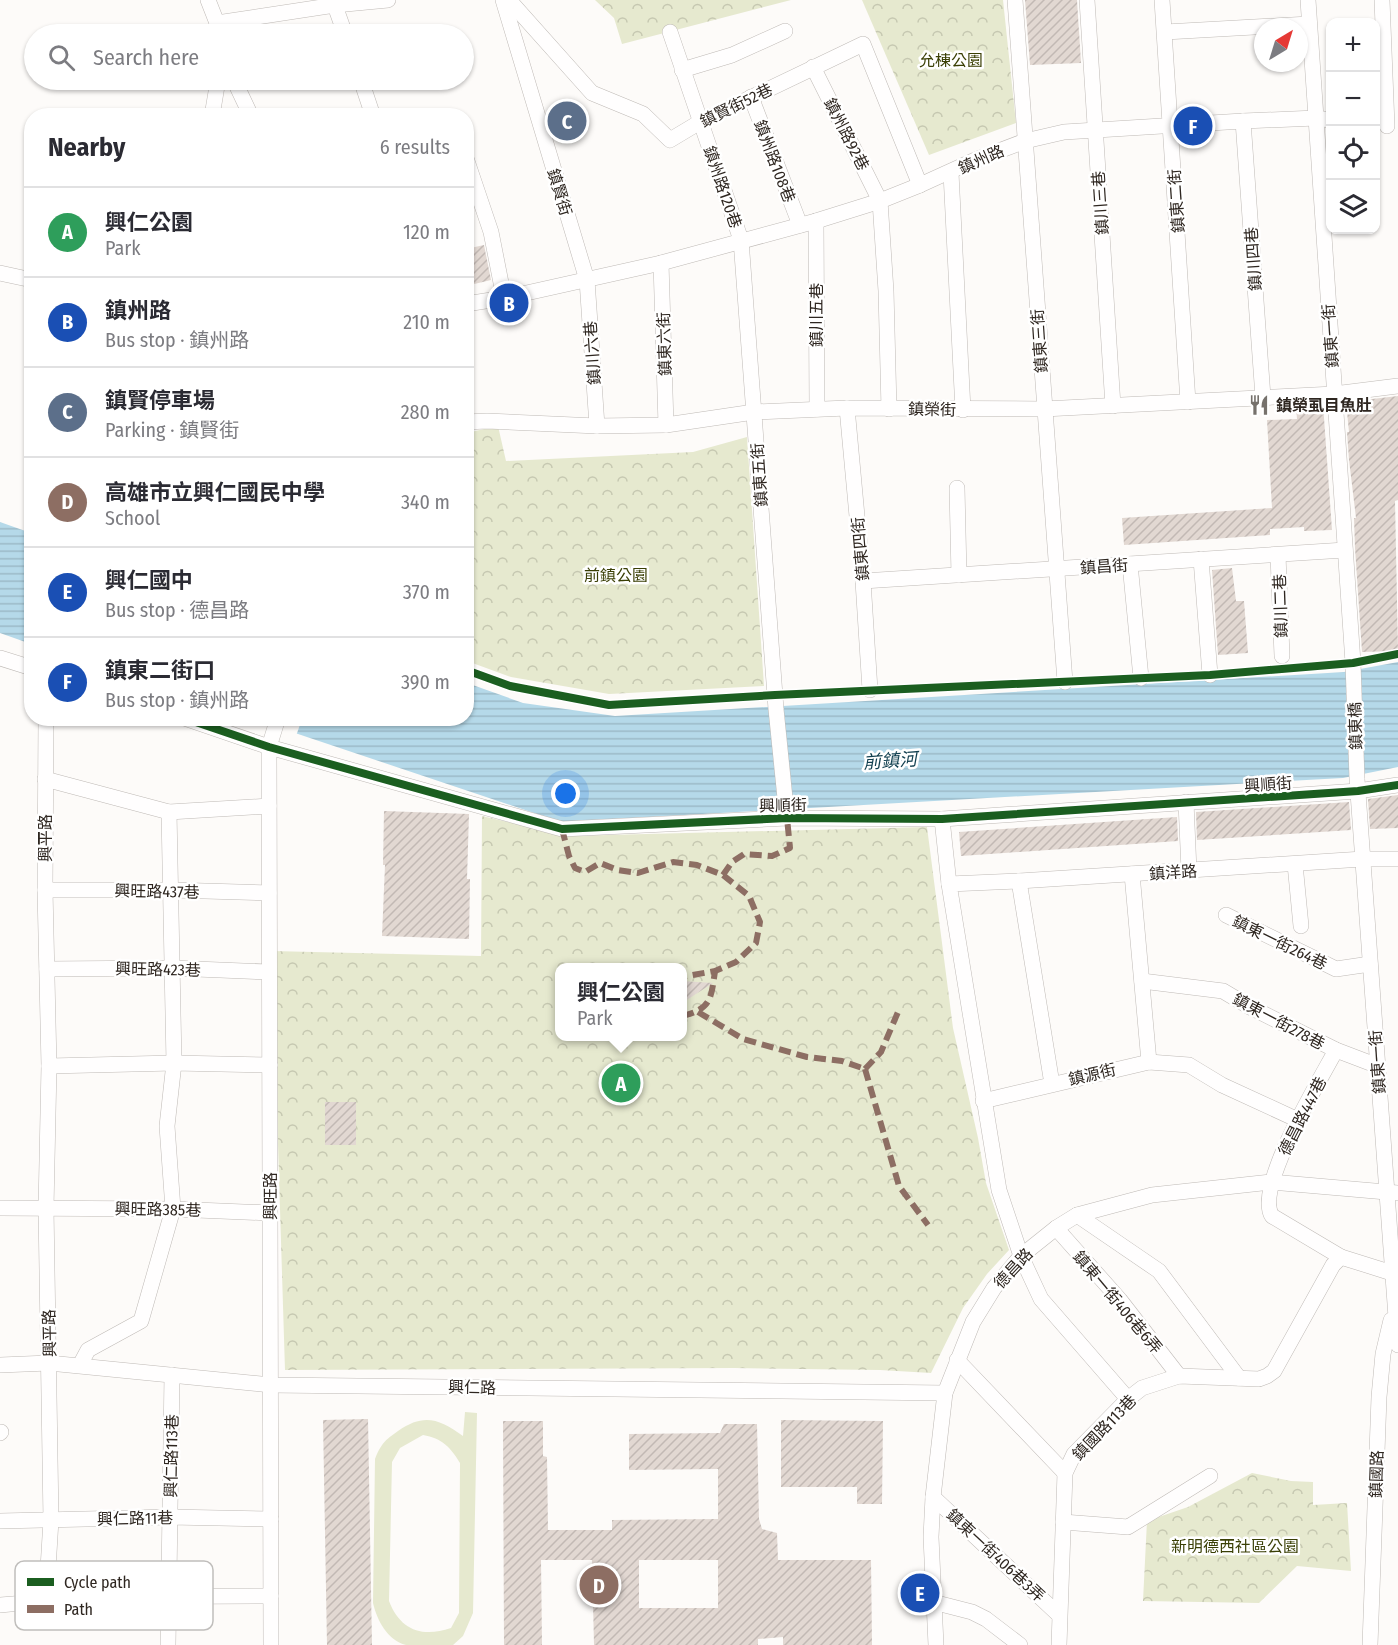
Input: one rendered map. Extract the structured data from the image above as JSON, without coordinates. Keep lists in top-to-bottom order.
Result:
{
  "streets": {
    "street": [
      "鎮賢街52巷",
      "鎮州路92巷",
      "鎮州路",
      "鎮州路108巷",
      "鎮州路120巷",
      "鎮賢街",
      "鎮東二街",
      "鎮川三巷",
      "鎮川四巷",
      "鎮川五巷",
      "鎮東一街",
      "鎮東三街",
      "鎮東六街",
      "鎮川六巷",
      "鎮榮街",
      "鎮東五街",
      "鎮東四街",
      "鎮昌街",
      "鎮川二巷",
      "鎮東橋",
      "興順街",
      "興平路",
      "鎮洋路",
      "興旺路437巷",
      "鎮東一街264巷",
      "興旺路423巷",
      "鎮東一街278巷",
      "鎮源街",
      "德昌路447巷",
      "興旺路",
      "興旺路385巷",
      "德昌路",
      "鎮東一街406巷6弄",
      "興仁路",
      "鎮國路113巷",
      "興仁路113巷",
      "鎮國路",
      "興仁路11巷",
      "鎮東一街406巷3弄"
    ]
  },
  "crossings": [
    ["鎮賢街52巷", "鎮州路92巷"],
    ["鎮賢街52巷", "鎮州路"],
    ["鎮賢街52巷", "鎮州路108巷"],
    ["鎮賢街52巷", "鎮州路120巷"],
    ["鎮州路92巷", "鎮州路"],
    ["鎮州路", "鎮州路108巷"],
    ["鎮州路", "鎮州路120巷"],
    ["鎮州路", "鎮賢街"],
    ["鎮州路", "鎮東二街"],
    ["鎮州路", "鎮川三巷"],
    ["鎮州路", "鎮川四巷"],
    ["鎮州路", "鎮川五巷"],
    ["鎮州路", "鎮東一街"],
    ["鎮州路", "鎮東三街"],
    ["鎮州路", "鎮東六街"],
    ["鎮州路", "鎮川六巷"],
    ["鎮州路", "鎮東五街"],
    ["鎮州路120巷", "鎮東五街"],
    ["鎮賢街", "鎮川六巷"],
    ["鎮東二街", "鎮榮街"],
    ["鎮川三巷", "鎮榮街"],
    ["鎮川四巷", "鎮榮街"],
    ["鎮川五巷", "鎮榮街"],
    ["鎮東一街", "鎮榮街"],
    ["鎮東一街", "鎮昌街"],
    ["鎮東一街", "鎮東橋"],
    ["鎮東一街", "興順街"],
    ["鎮東一街", "鎮洋路"],
    ["鎮東一街", "鎮東一街264巷"],
    ["鎮東一街", "鎮東一街278巷"],
    ["鎮東一街", "德昌路"],
    ["鎮東一街", "鎮國路"],
    ["鎮東三街", "鎮榮街"],
    ["鎮東三街", "鎮昌街"],
    ["鎮東六街", "鎮榮街"],
    ["鎮川六巷", "鎮榮街"],
    ["鎮榮街", "鎮東五街"],
    ["鎮榮街", "鎮東四街"],
    ["鎮東五街", "興順街"],
    ["鎮東四街", "鎮昌街"],
    ["鎮昌街", "鎮川二巷"],
    ["鎮東橋", "興順街"],
    ["興順街", "興旺路"],
    ["興平路", "興旺路437巷"],
    ["興平路", "興旺路423巷"],
    ["興平路", "興旺路385巷"],
    ["興平路", "興仁路"],
    ["興平路", "興仁路11巷"],
    ["鎮洋路", "鎮源街"],
    ["興旺路437巷", "興旺路"],
    ["興旺路423巷", "興旺路"],
    ["鎮東一街278巷", "德昌路447巷"],
    ["鎮源街", "德昌路447巷"],
    ["德昌路447巷", "德昌路"],
    ["德昌路447巷", "鎮國路113巷"],
    ["興旺路", "興旺路385巷"],
    ["興旺路", "興仁路"],
    ["興旺路", "興仁路11巷"],
    ["德昌路", "鎮東一街406巷6弄"],
    ["德昌路", "興仁路"],
    ["德昌路", "鎮東一街406巷3弄"],
    ["鎮東一街406巷6弄", "鎮國路113巷"],
    ["興仁路", "興仁路113巷"],
    ["鎮國路113巷", "鎮東一街406巷3弄"],
    ["興仁路113巷", "興仁路11巷"]
  ],
  "water": ["前鎮河"],
  "parks": ["允棟公園", "前鎮公園", "新明德西社區公園"],
  "places": {
    "restaurant": ["鎮榮虱目魚肚"]
  },
  "legend": ["Cycle path", "Path"],
  "north": "top right",
  "page": {
    "map_buttons": ["+", "−"],
    "search": "Search here",
    "pins": [
      "C",
      "F",
      "B",
      "A",
      "D",
      "E"
    ],
    "heading": ["Nearby", "6 results"],
    "list": [
      {
        "mark": "A",
        "name": "興仁公園",
        "note": "Park",
        "value": "120 m"
      },
      {
        "mark": "B",
        "name": "鎮州路",
        "note": "Bus stop · 鎮州路",
        "value": "210 m"
      },
      {
        "mark": "C",
        "name": "鎮賢停車場",
        "note": "Parking · 鎮賢街",
        "value": "280 m"
      },
      {
        "mark": "D",
        "name": "高雄市立興仁國民中學",
        "note": "School",
        "value": "340 m"
      },
      {
        "mark": "E",
        "name": "興仁國中",
        "note": "Bus stop · 德昌路",
        "value": "370 m"
      },
      {
        "mark": "F",
        "name": "鎮東二街口",
        "note": "Bus stop · 鎮州路",
        "value": "390 m"
      }
    ],
    "popup": ["興仁公園", "Park"]
  }
}
